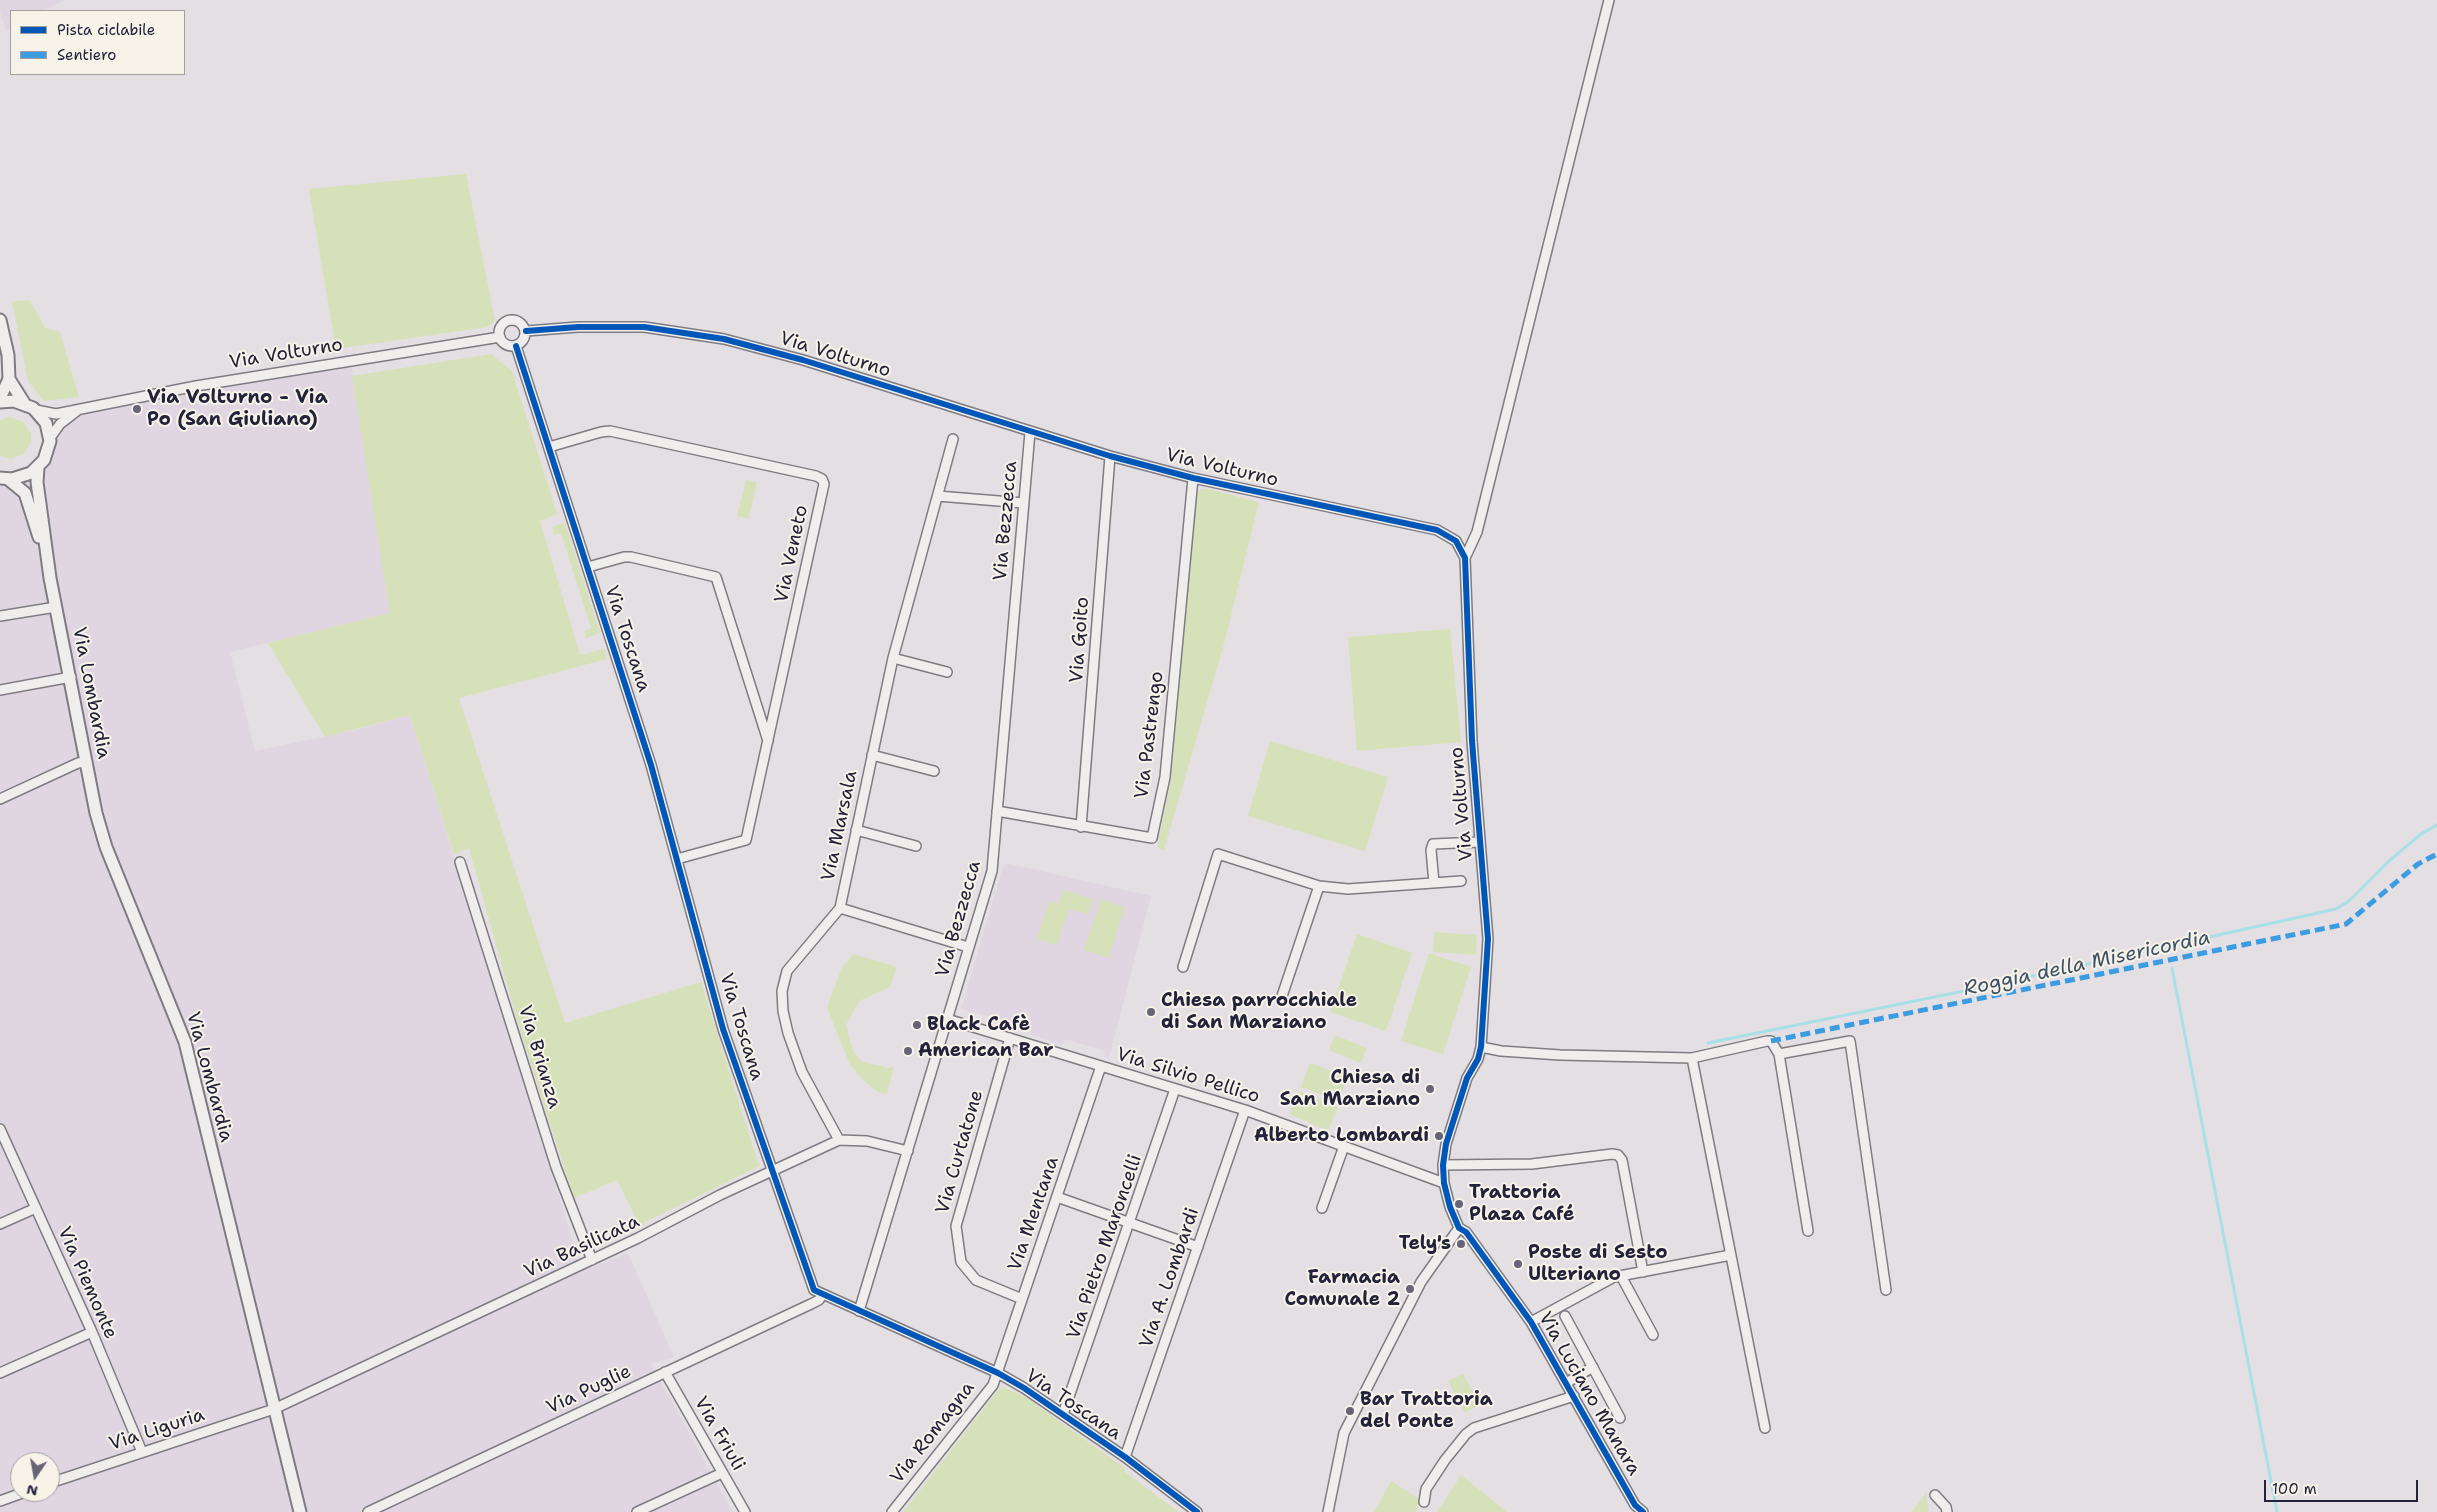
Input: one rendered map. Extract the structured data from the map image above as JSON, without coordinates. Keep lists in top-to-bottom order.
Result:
{
  "streets": {
    "street": [
      "Via Volturno",
      "Via Bezzecca",
      "Via Veneto",
      "Via Toscana",
      "Via Goito",
      "Via Lombardia",
      "Via Pastrengo",
      "Via Marsala",
      "Via Brianza",
      "Via Silvio Pellico",
      "Via Curtatone",
      "Via Mentana",
      "Via Basilicata",
      "Via Pietro Maroncelli",
      "Via A. Lombardi",
      "Via Piemonte",
      "Via Puglie",
      "Via Luciano Manara",
      "Via Liguria",
      "Via Romagna",
      "Via Friuli"
    ]
  },
  "crossings": [
    ["Via Volturno", "Via Bezzecca"],
    ["Via Volturno", "Via Toscana"],
    ["Via Volturno", "Via Goito"],
    ["Via Volturno", "Via Lombardia"],
    ["Via Volturno", "Via Pastrengo"],
    ["Via Volturno", "Via Luciano Manara"],
    ["Via Bezzecca", "Via Toscana"],
    ["Via Bezzecca", "Via Pastrengo"],
    ["Via Bezzecca", "Via Silvio Pellico"],
    ["Via Bezzecca", "Via Basilicata"],
    ["Via Veneto", "Via Toscana"],
    ["Via Toscana", "Via Mentana"],
    ["Via Toscana", "Via Basilicata"],
    ["Via Toscana", "Via Pietro Maroncelli"],
    ["Via Toscana", "Via A. Lombardi"],
    ["Via Toscana", "Via Puglie"],
    ["Via Toscana", "Via Romagna"],
    ["Via Goito", "Via Pastrengo"],
    ["Via Lombardia", "Via Basilicata"],
    ["Via Lombardia", "Via Liguria"],
    ["Via Marsala", "Via Basilicata"],
    ["Via Brianza", "Via Basilicata"],
    ["Via Silvio Pellico", "Via Curtatone"],
    ["Via Silvio Pellico", "Via Mentana"],
    ["Via Silvio Pellico", "Via Pietro Maroncelli"],
    ["Via Silvio Pellico", "Via A. Lombardi"],
    ["Via Silvio Pellico", "Via Luciano Manara"],
    ["Via Curtatone", "Via Mentana"],
    ["Via Mentana", "Via Romagna"],
    ["Via Basilicata", "Via Liguria"],
    ["Via Piemonte", "Via Liguria"],
    ["Via Puglie", "Via Friuli"]
  ],
  "water": ["Roggia della Misericordia"],
  "places": [
    "Via Volturno - Via Po (San Giuliano)",
    "Chiesa parrocchiale di San Marziano",
    "Black Cafè",
    "American Bar",
    "Chiesa di San Marziano",
    "Alberto Lombardi",
    "Trattoria Plaza Café",
    "Tely's",
    "Poste di Sesto Ulteriano",
    "Farmacia Comunale 2",
    "Bar Trattoria del Ponte"
  ],
  "legend": ["Pista ciclabile", "Sentiero"],
  "scale_bar": "100 m",
  "north": "bottom"
}
